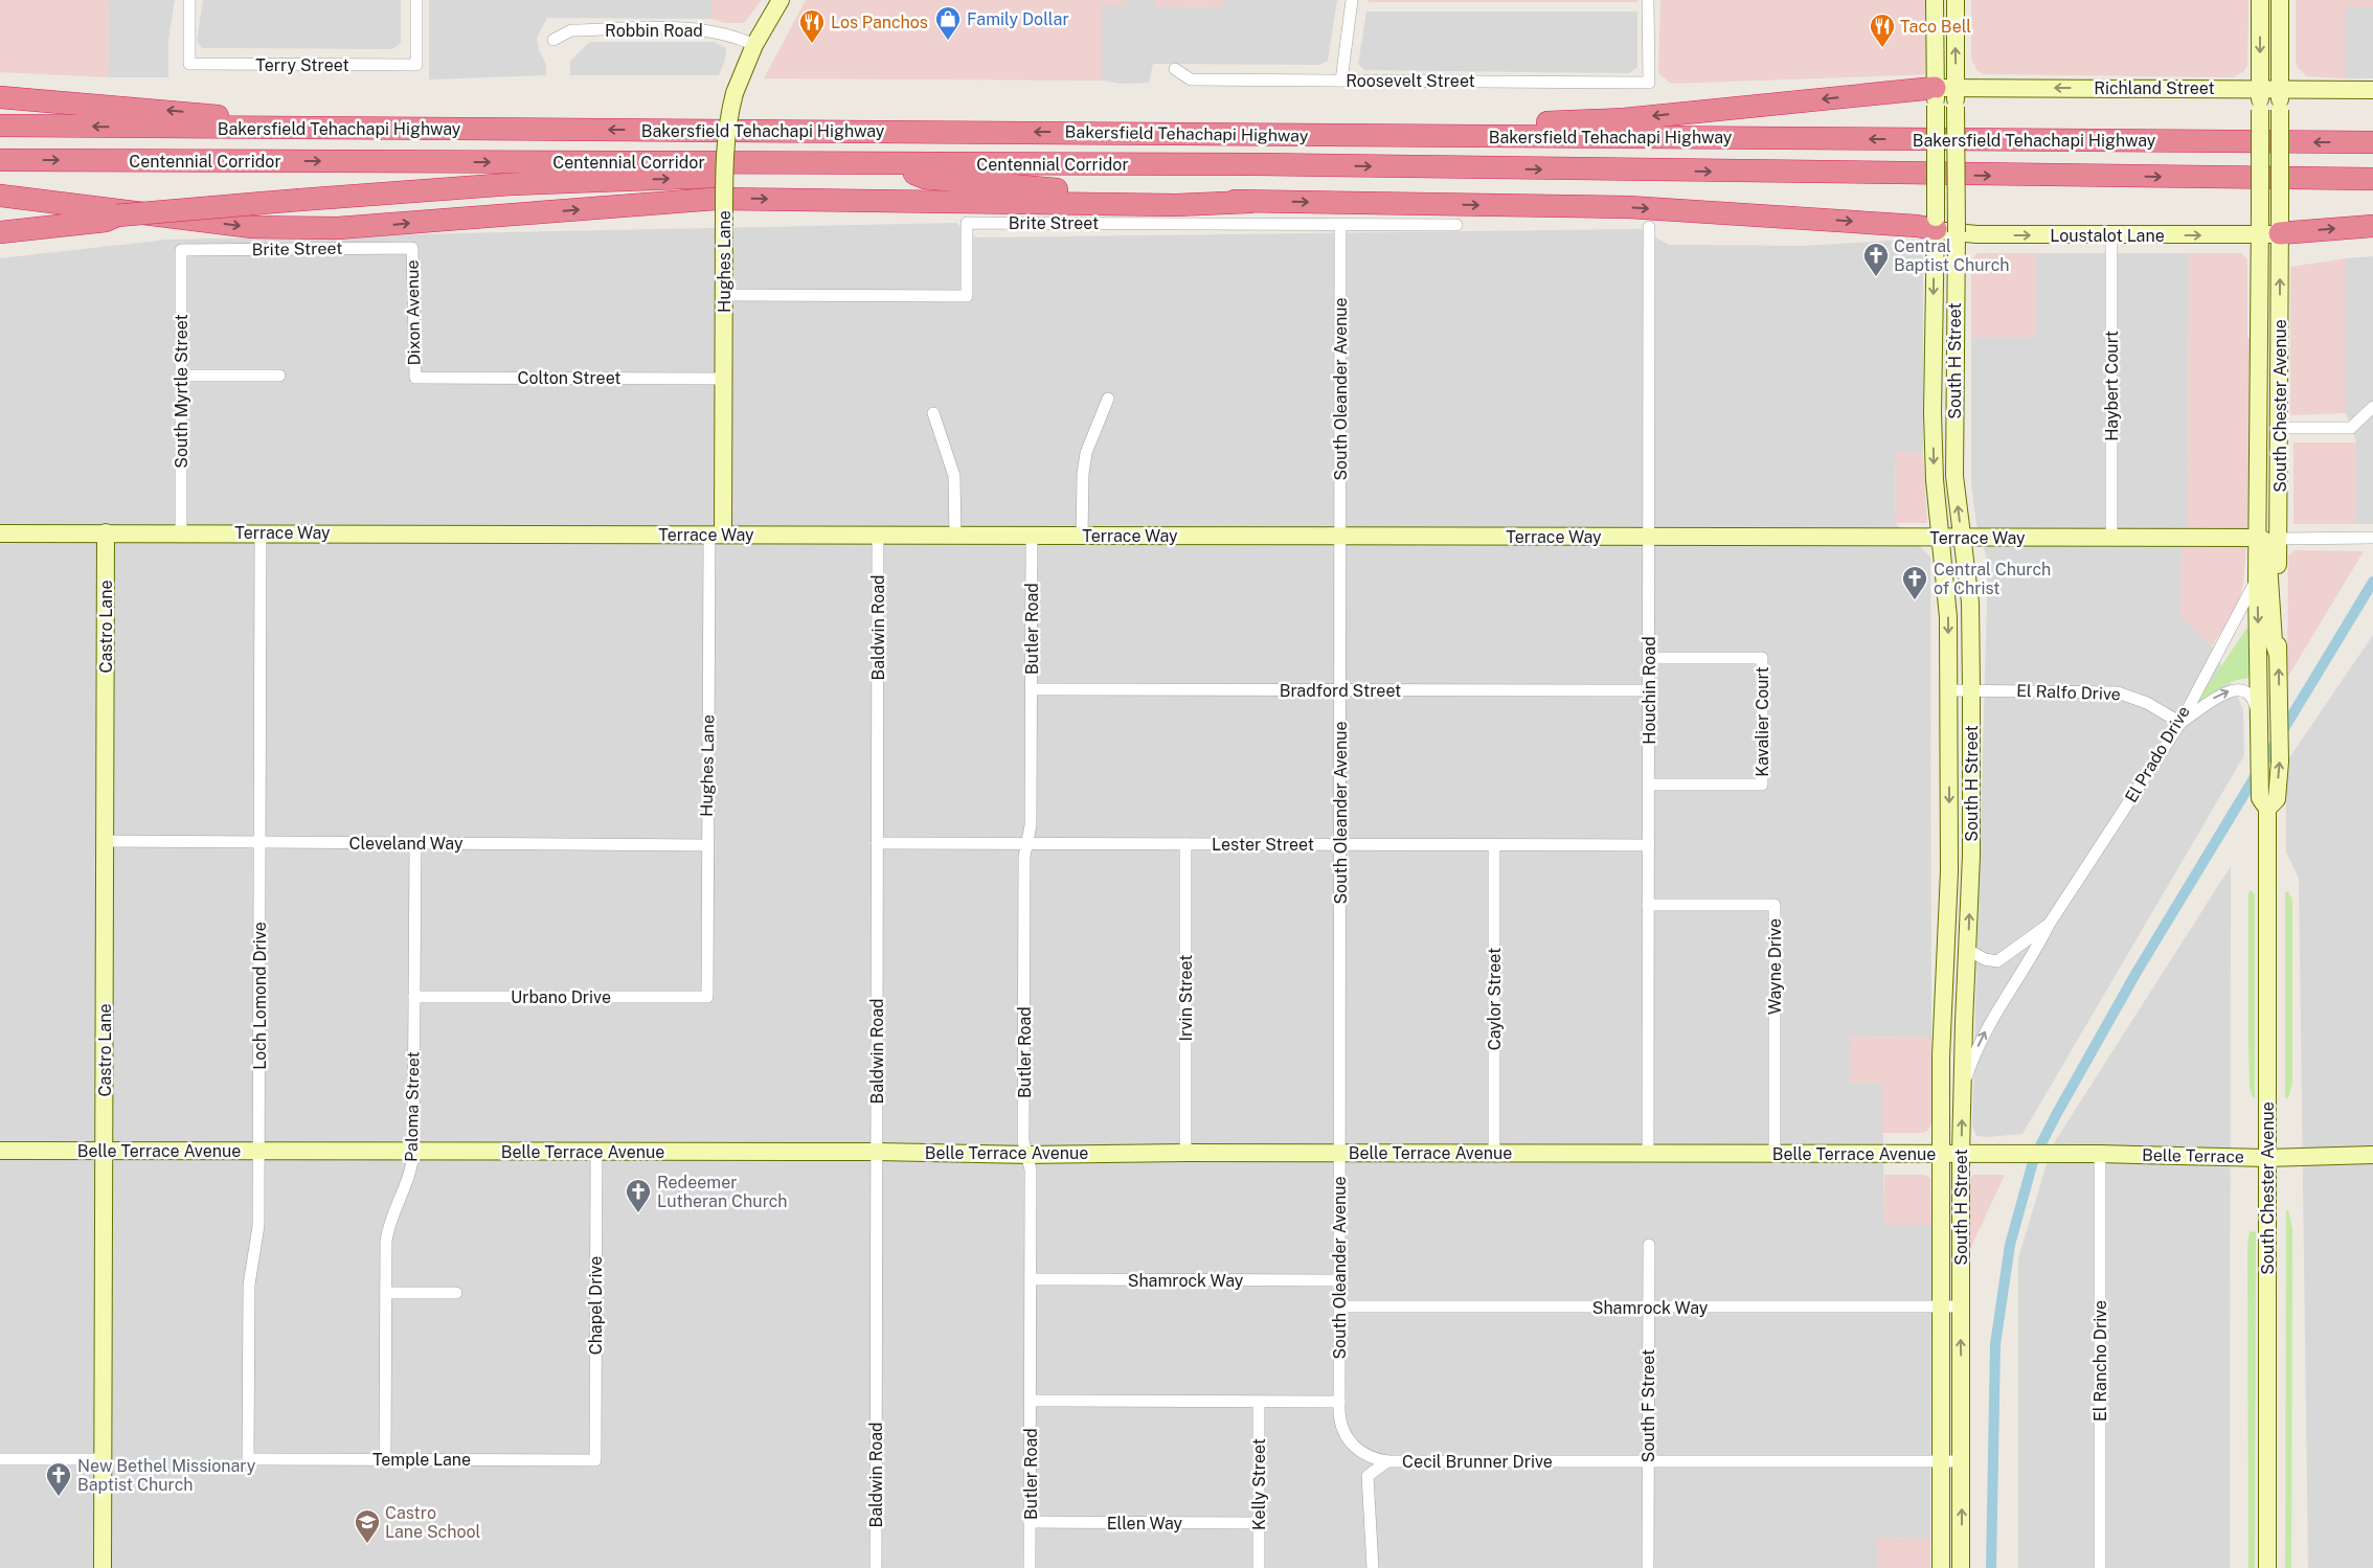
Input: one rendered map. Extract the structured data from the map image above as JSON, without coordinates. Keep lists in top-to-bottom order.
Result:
{
  "streets": {
    "highway": ["Bakersfield Tehachapi Highway", "Centennial Corridor"],
    "street": [
      "Robbin Road",
      "Terry Street",
      "Roosevelt Street",
      "Richland Street",
      "Brite Street",
      "Loustalot Lane",
      "Hughes Lane",
      "Dixon Avenue",
      "South H Street",
      "Colton Street",
      "Haybert Court",
      "South Oleander Avenue",
      "South Myrtle Street",
      "South Chester Avenue",
      "Terrace Way",
      "Castro Lane",
      "Baldwin Road",
      "Butler Road",
      "Bradford Street",
      "Houchin Road",
      "El Ralfo Drive",
      "Kavalier Court",
      "El Prado Drive",
      "Cleveland Way",
      "Lester Street",
      "Wayne Drive",
      "Loch Lomond Drive",
      "Urbano Drive",
      "Irvin Street",
      "Caylor Street",
      "Paloma Street",
      "Belle Terrace Avenue",
      "Belle Terrace",
      "Shamrock Way",
      "Chapel Drive",
      "El Rancho Drive",
      "South F Street",
      "Temple Lane",
      "Cecil Brunner Drive",
      "Kelly Street",
      "Ellen Way"
    ]
  },
  "crossings": [
    ["Robbin Road", "Hughes Lane"],
    ["Richland Street", "South H Street"],
    ["Richland Street", "South Chester Avenue"],
    ["Bakersfield Tehachapi Highway", "Centennial Corridor"],
    ["Brite Street", "Hughes Lane"],
    ["Brite Street", "Dixon Avenue"],
    ["Brite Street", "South Oleander Avenue"],
    ["Brite Street", "South Myrtle Street"],
    ["Loustalot Lane", "South H Street"],
    ["Loustalot Lane", "Haybert Court"],
    ["Loustalot Lane", "South Chester Avenue"],
    ["Hughes Lane", "Colton Street"],
    ["Hughes Lane", "Terrace Way"],
    ["Hughes Lane", "Cleveland Way"],
    ["Hughes Lane", "Urbano Drive"],
    ["Dixon Avenue", "Colton Street"],
    ["South H Street", "Terrace Way"],
    ["South H Street", "El Ralfo Drive"],
    ["South H Street", "El Prado Drive"],
    ["South H Street", "Belle Terrace Avenue"],
    ["South H Street", "Shamrock Way"],
    ["South H Street", "Cecil Brunner Drive"],
    ["Haybert Court", "Terrace Way"],
    ["South Oleander Avenue", "Terrace Way"],
    ["South Oleander Avenue", "Bradford Street"],
    ["South Oleander Avenue", "Lester Street"],
    ["South Oleander Avenue", "Belle Terrace Avenue"],
    ["South Oleander Avenue", "Shamrock Way"],
    ["South Oleander Avenue", "Cecil Brunner Drive"],
    ["South Myrtle Street", "Terrace Way"],
    ["South Chester Avenue", "Terrace Way"],
    ["South Chester Avenue", "El Prado Drive"],
    ["South Chester Avenue", "Belle Terrace"],
    ["Terrace Way", "Castro Lane"],
    ["Terrace Way", "Baldwin Road"],
    ["Terrace Way", "Butler Road"],
    ["Terrace Way", "Houchin Road"],
    ["Terrace Way", "Loch Lomond Drive"],
    ["Castro Lane", "Cleveland Way"],
    ["Castro Lane", "Belle Terrace Avenue"],
    ["Baldwin Road", "Lester Street"],
    ["Baldwin Road", "Belle Terrace Avenue"],
    ["Butler Road", "Bradford Street"],
    ["Butler Road", "Lester Street"],
    ["Butler Road", "Belle Terrace Avenue"],
    ["Butler Road", "Shamrock Way"],
    ["Butler Road", "Ellen Way"],
    ["Bradford Street", "Houchin Road"],
    ["Houchin Road", "Kavalier Court"],
    ["Houchin Road", "Lester Street"],
    ["Houchin Road", "Wayne Drive"],
    ["Houchin Road", "Belle Terrace Avenue"],
    ["El Ralfo Drive", "El Prado Drive"],
    ["Cleveland Way", "Loch Lomond Drive"],
    ["Cleveland Way", "Paloma Street"],
    ["Lester Street", "Irvin Street"],
    ["Lester Street", "Caylor Street"],
    ["Wayne Drive", "Belle Terrace Avenue"],
    ["Loch Lomond Drive", "Belle Terrace Avenue"],
    ["Loch Lomond Drive", "Temple Lane"],
    ["Urbano Drive", "Paloma Street"],
    ["Irvin Street", "Belle Terrace Avenue"],
    ["Caylor Street", "Belle Terrace Avenue"],
    ["Paloma Street", "Belle Terrace Avenue"],
    ["Paloma Street", "Temple Lane"],
    ["Belle Terrace Avenue", "Belle Terrace"],
    ["Belle Terrace Avenue", "Chapel Drive"],
    ["Belle Terrace", "El Rancho Drive"],
    ["Shamrock Way", "South F Street"],
    ["Chapel Drive", "Temple Lane"],
    ["South F Street", "Cecil Brunner Drive"],
    ["Kelly Street", "Ellen Way"]
  ],
  "one_way": ["Richland Street", "Loustalot Lane"],
  "places": {
    "shop": ["Family Dollar"],
    "restaurant": ["Los Panchos", "Taco Bell"],
    "church": [
      "Central Baptist Church",
      "Central Church of Christ",
      "Redeemer Lutheran Church",
      "New Bethel Missionary Baptist Church"
    ],
    "school or university": ["Castro Lane School"]
  }
}
